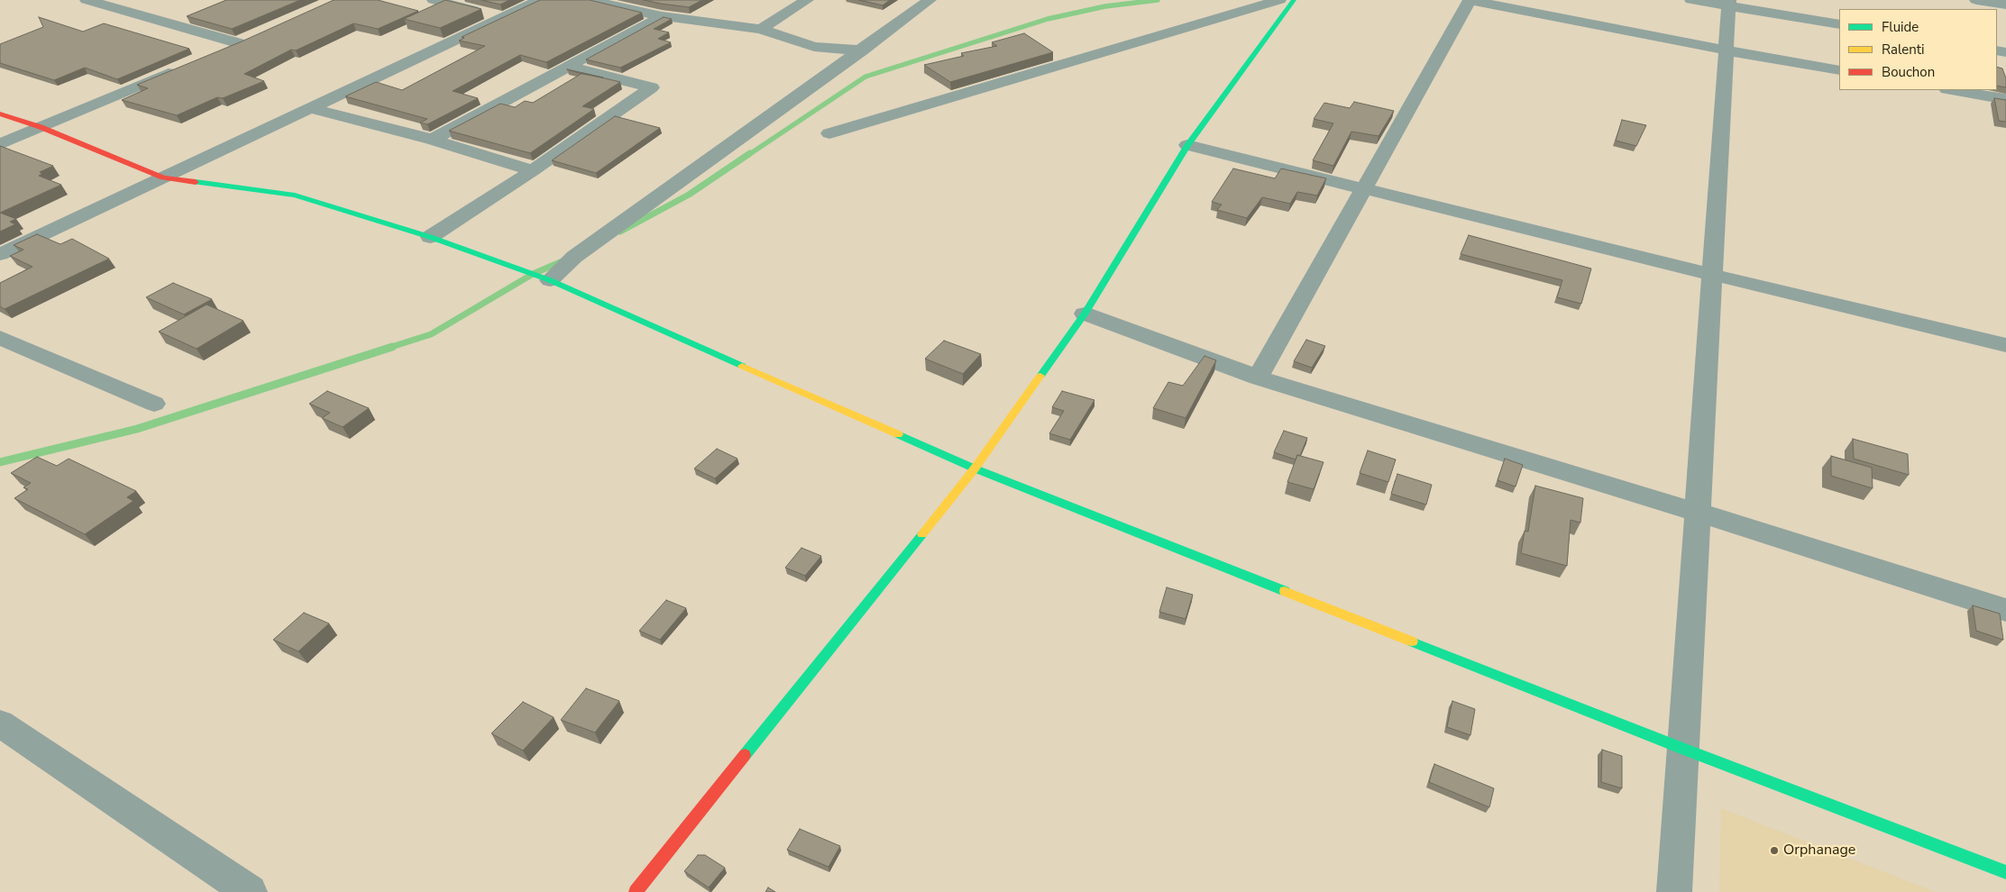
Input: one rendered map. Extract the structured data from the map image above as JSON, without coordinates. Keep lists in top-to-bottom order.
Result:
{
  "places": ["Orphanage"],
  "legend": ["Fluide", "Ralenti", "Bouchon"]
}
